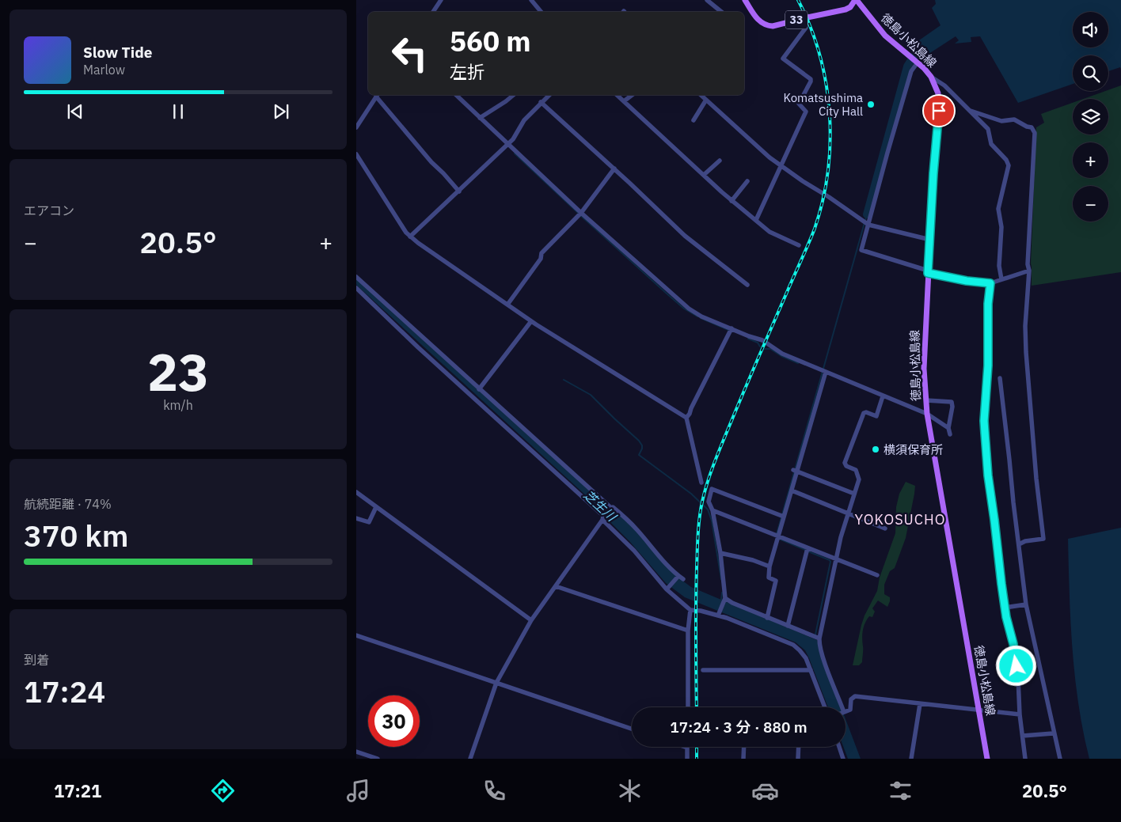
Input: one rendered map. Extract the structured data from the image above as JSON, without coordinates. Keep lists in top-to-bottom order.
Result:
{
  "streets": {
    "main road": ["33", "徳島小松島線"]
  },
  "crossings": [
    ["33", "徳島小松島線"]
  ],
  "districts": ["YOKOSUCHO"],
  "water": ["芝生川"],
  "places": ["Komatsushima City Hall", "横須保育所"],
  "page": {
    "map_buttons": ["+", "−"],
    "turn": ["560 m", "左折"],
    "song": ["Slow Tide", "Marlow"],
    "tile": [
      "エアコン",
      ["23", "km/h"],
      ["航続距離 · 74%", "370 km"],
      ["到着", "17:24"]
    ],
    "heat": ["−", "20.5°", "+"],
    "limit": "30",
    "trip": "17:24 · 3 分 · 880 m",
    "tabs": ["17:21", "20.5°"]
  }
}
